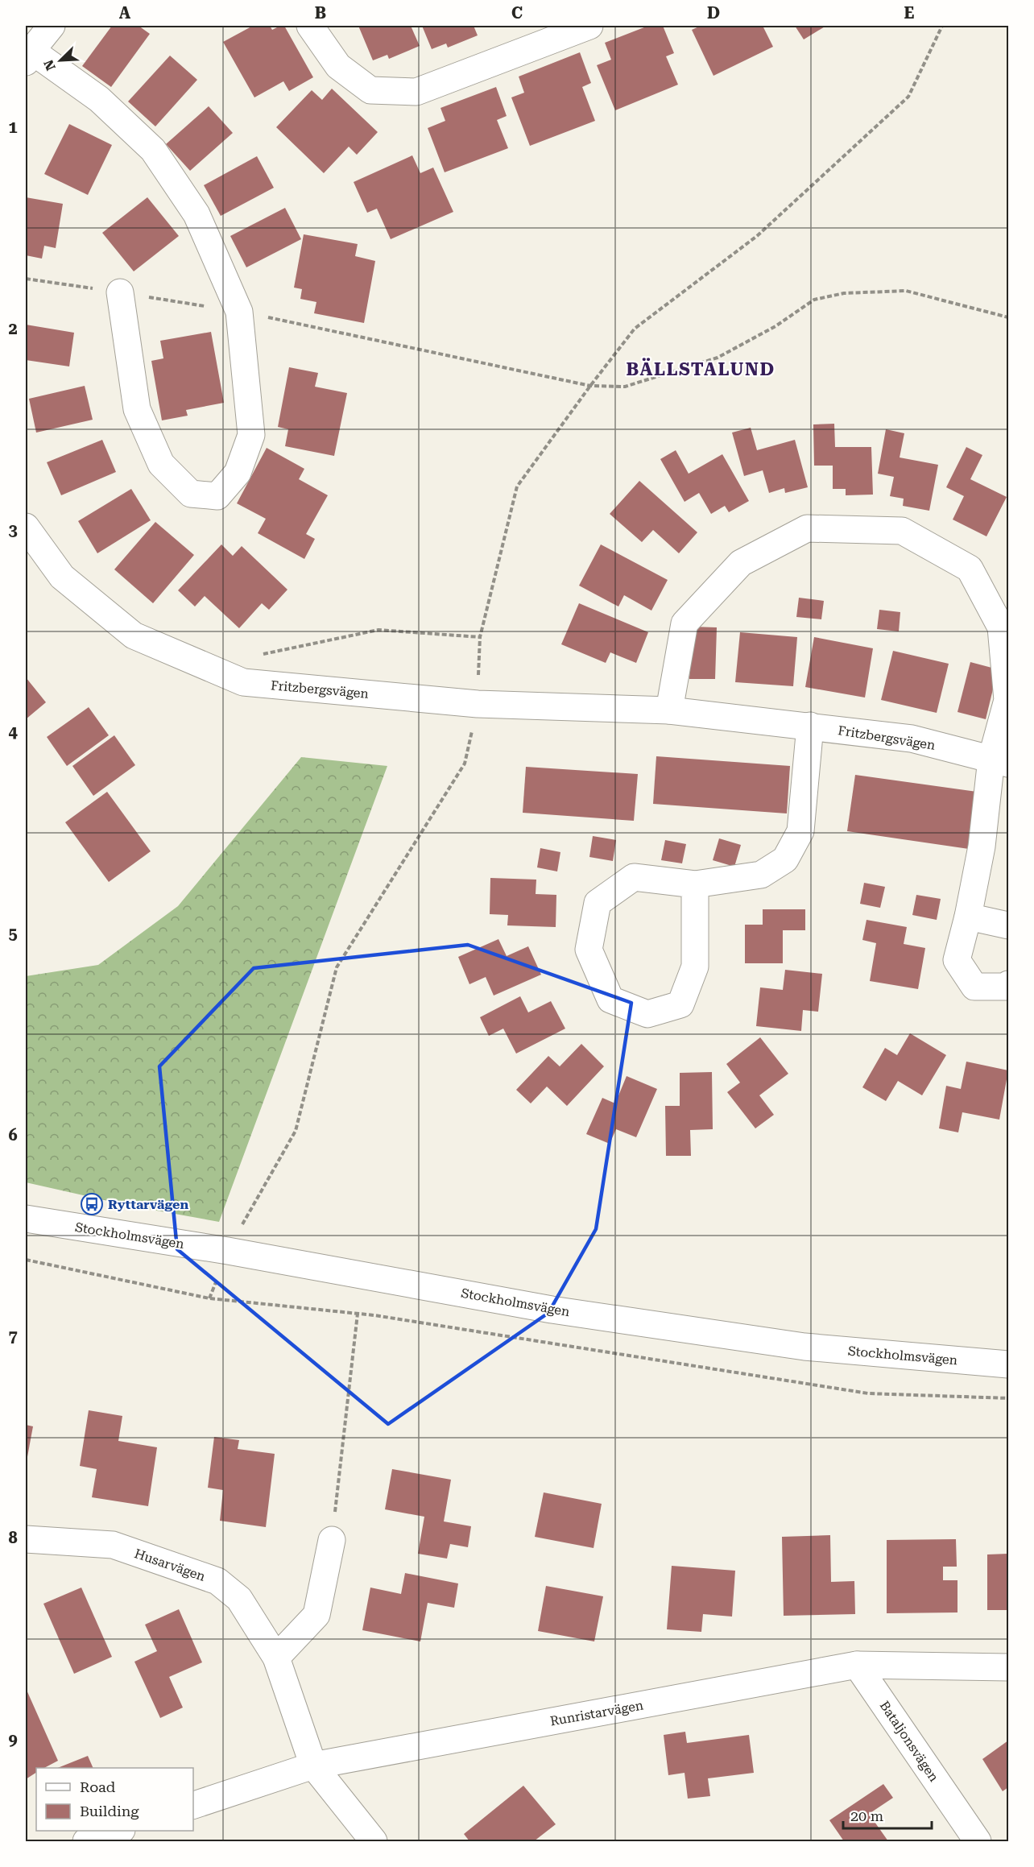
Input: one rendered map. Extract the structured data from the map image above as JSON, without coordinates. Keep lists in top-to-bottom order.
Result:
{
  "streets": {
    "street": [
      "Fritzbergsvägen",
      "Stockholmsvägen",
      "Husarvägen",
      "Runristarvägen",
      "Bataljonsvägen"
    ]
  },
  "crossings": [
    ["Husarvägen", "Runristarvägen"],
    ["Runristarvägen", "Bataljonsvägen"]
  ],
  "districts": ["BÄLLSTALUND"],
  "places": {
    "bus stop": ["Ryttarvägen"]
  },
  "legend": ["Road", "Building"],
  "scale_bar": "20 m",
  "north": "bottom left",
  "grid": {
    "columns": [
      "A",
      "B",
      "C",
      "D",
      "E"
    ],
    "rows": [
      "1",
      "2",
      "3",
      "4",
      "5",
      "6",
      "7",
      "8",
      "9"
    ]
  }
}
